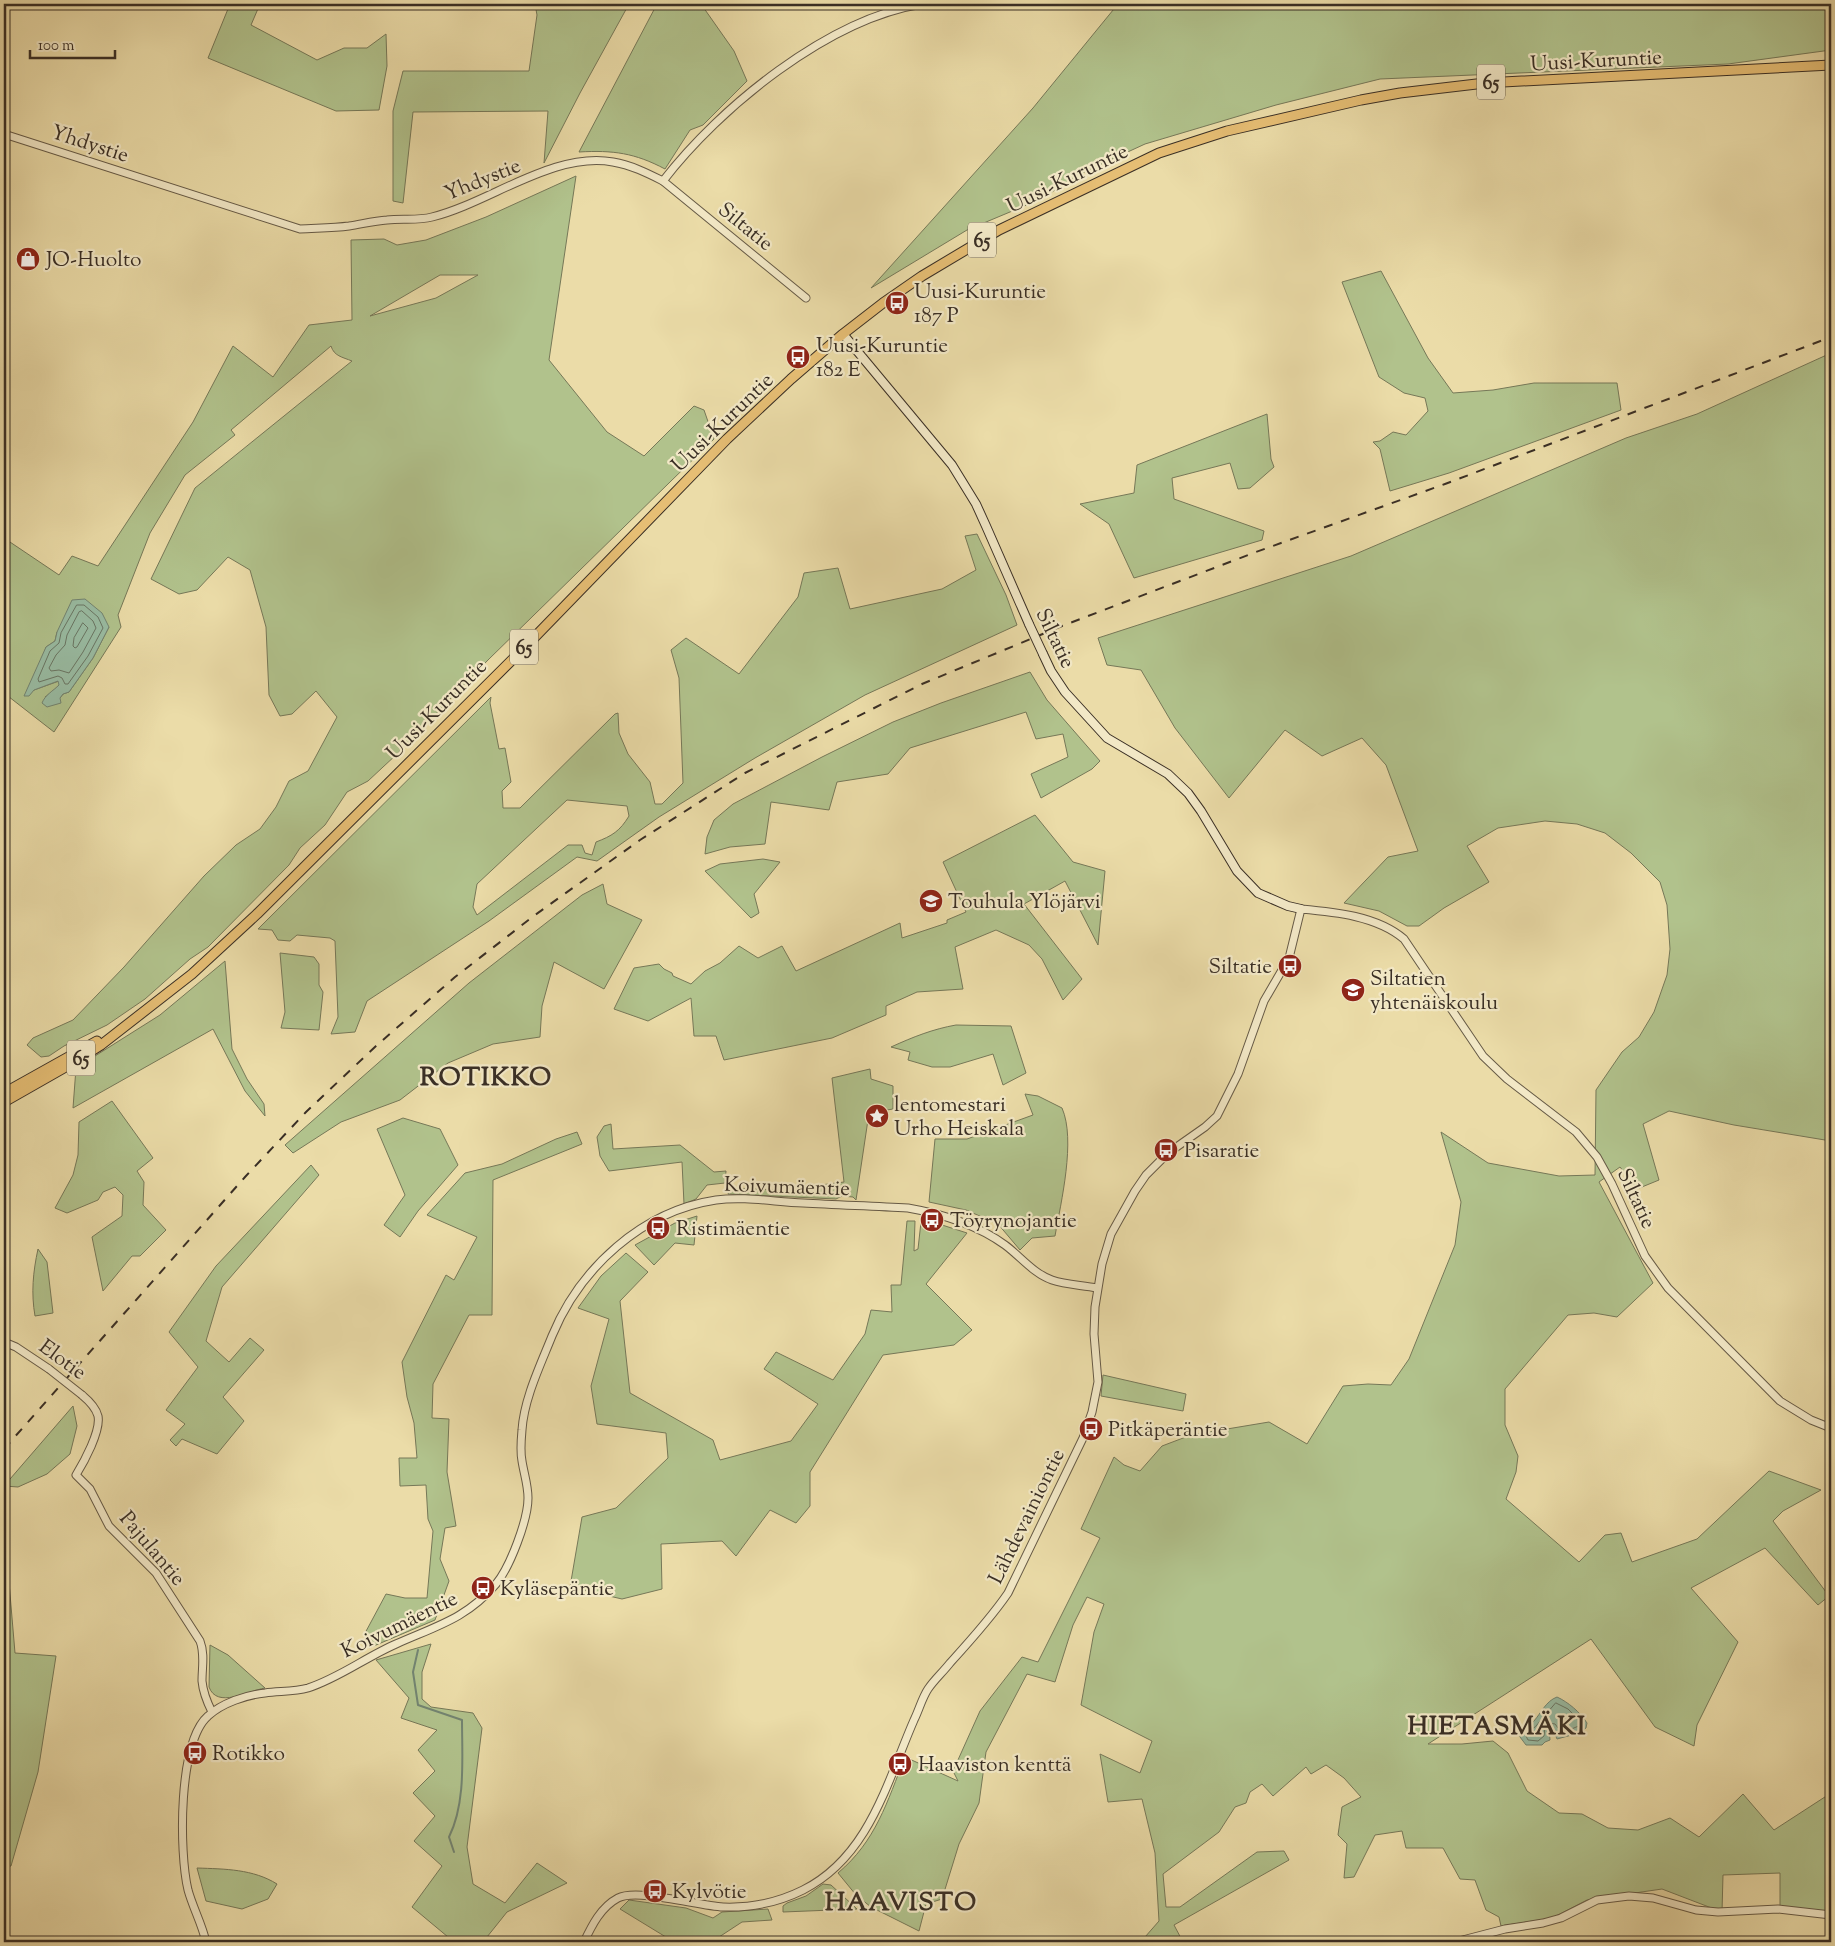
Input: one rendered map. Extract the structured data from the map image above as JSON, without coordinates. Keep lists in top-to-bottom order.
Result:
{
  "streets": {
    "main road": ["Uusi-Kuruntie", "65", "Siltatie"],
    "street": [
      "Yhdystie",
      "Koivumäentie",
      "Elotie",
      "Lähdevainiontie",
      "Pajulantie"
    ]
  },
  "crossings": [
    ["Uusi-Kuruntie", "Siltatie"],
    ["Yhdystie", "Siltatie"],
    ["Siltatie", "Lähdevainiontie"],
    ["Koivumäentie", "Lähdevainiontie"],
    ["Koivumäentie", "Pajulantie"],
    ["Elotie", "Pajulantie"]
  ],
  "districts": ["ROTIKKO", "HIETASMÄKI", "HAAVISTO"],
  "places": {
    "shop": ["JO-Huolto"],
    "bus stop": [
      "Uusi-Kuruntie 187 P",
      "Uusi-Kuruntie 182 E",
      "Siltatie",
      "Pisaratie",
      "Töyrynojantie",
      "Ristimäentie",
      "Pitkäperäntie",
      "Kyläsepäntie",
      "Rotikko",
      "Haaviston kenttä",
      "Kylvötie"
    ],
    "school or university": ["Touhula Ylöjärvi", "Siltatien yhtenäiskoulu"],
    "place": ["lentomestari Urho Heiskala"]
  },
  "scale_bar": "100 m"
}
